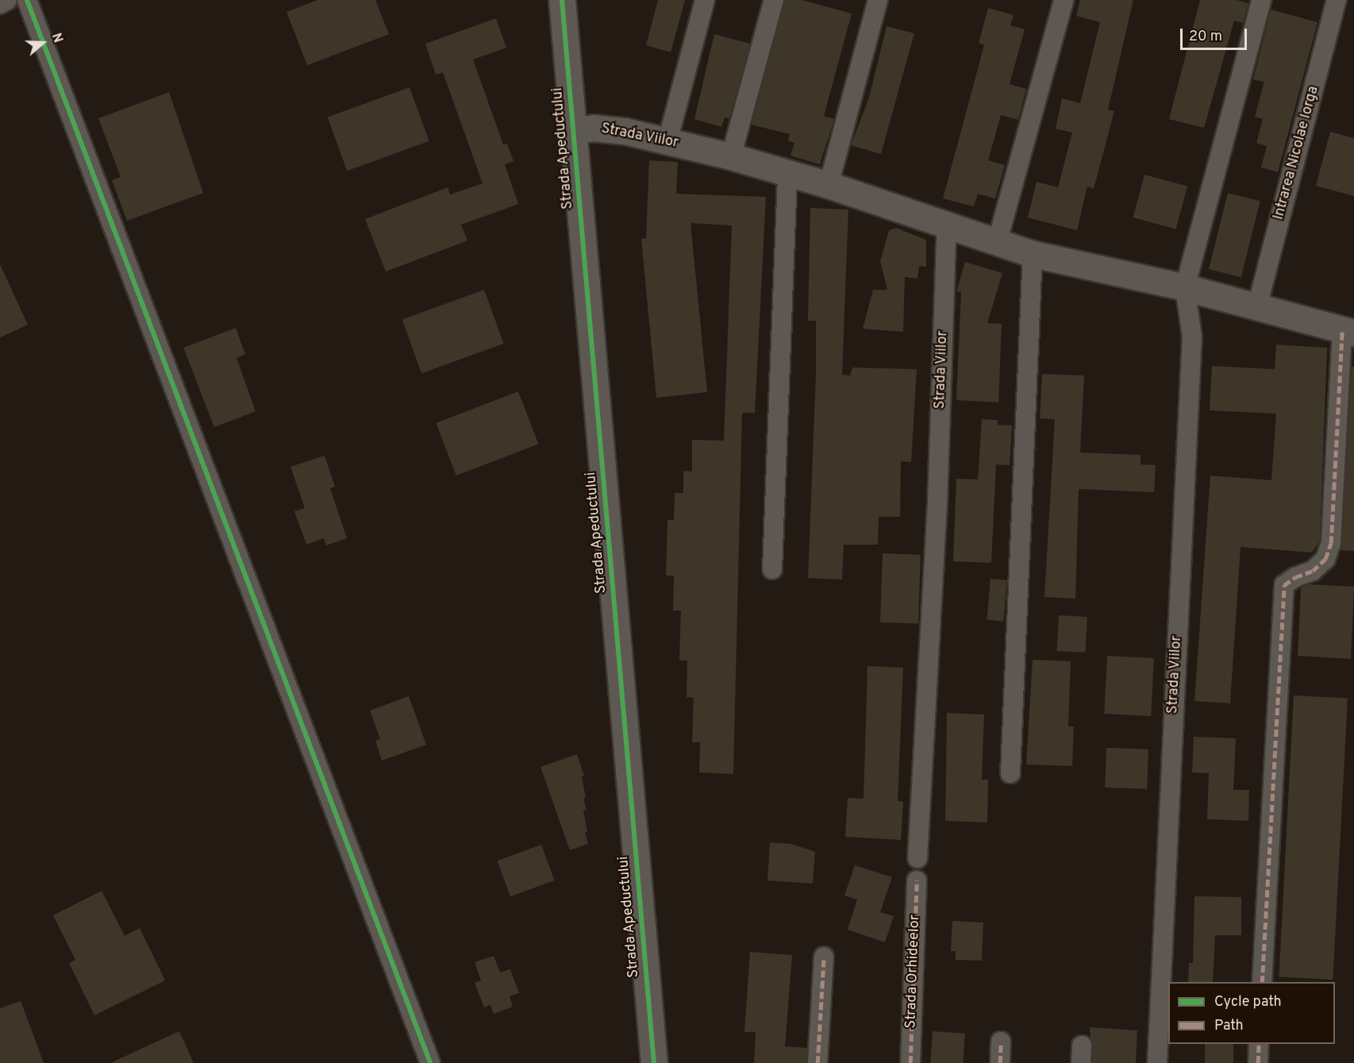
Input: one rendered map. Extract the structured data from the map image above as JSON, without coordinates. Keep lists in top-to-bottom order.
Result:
{
  "streets": {
    "street": [
      "Strada Viilor",
      "Strada Apeductului",
      "Intrarea Nicolae Iorga",
      "Strada Orhideelor"
    ]
  },
  "crossings": [
    ["Strada Viilor", "Strada Apeductului"],
    ["Strada Viilor", "Intrarea Nicolae Iorga"]
  ],
  "legend": ["Cycle path", "Path"],
  "scale_bar": "20 m",
  "north": "right"
}
